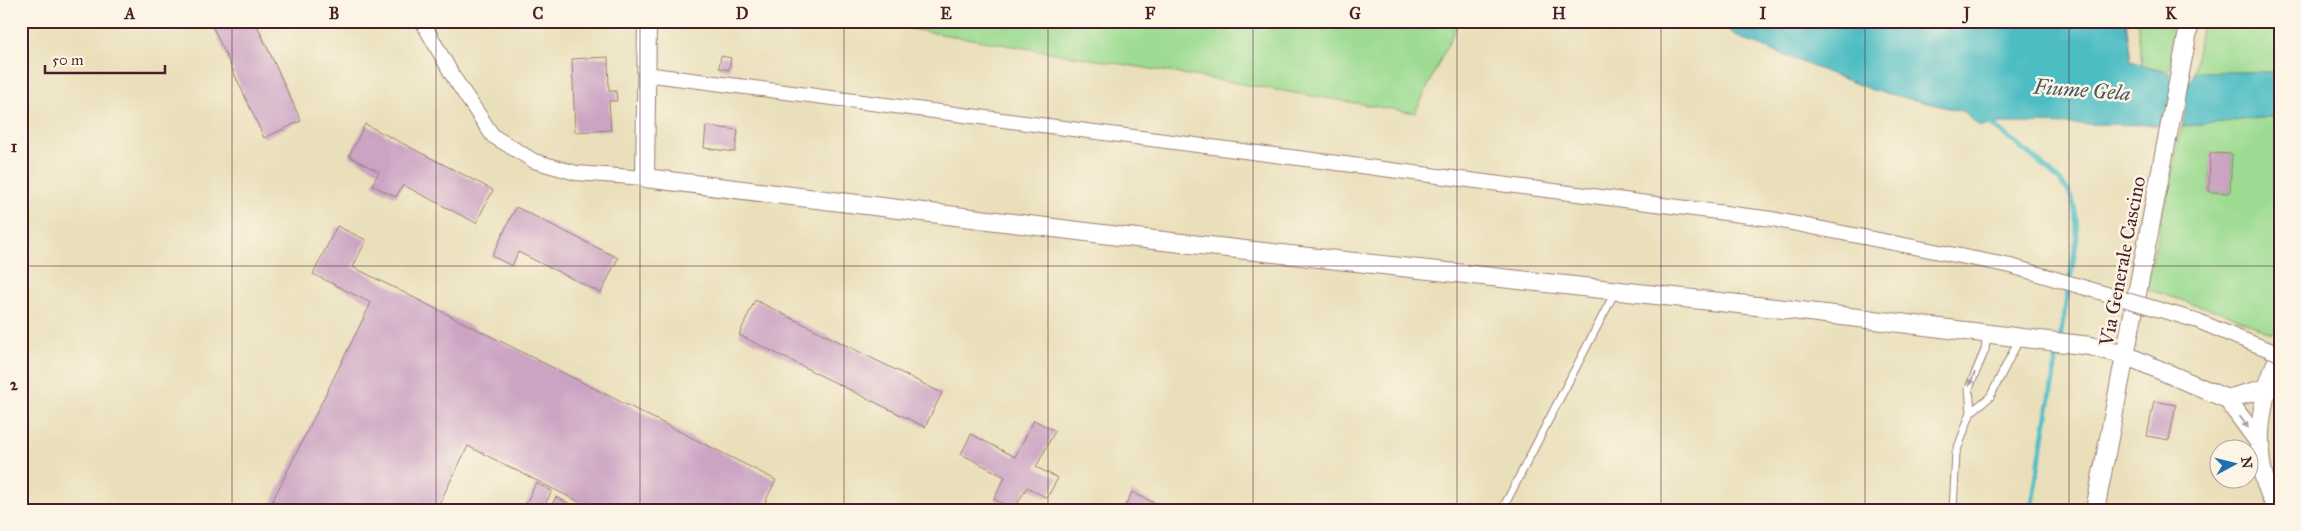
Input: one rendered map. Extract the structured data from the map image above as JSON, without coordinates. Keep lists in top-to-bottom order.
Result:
{
  "streets": {
    "street": ["Via Generale Cascino"]
  },
  "water": ["Fiume Gela"],
  "scale_bar": "50 m",
  "north": "right",
  "grid": {
    "columns": [
      "A",
      "B",
      "C",
      "D",
      "E",
      "F",
      "G",
      "H",
      "I",
      "J",
      "K"
    ],
    "rows": ["1", "2"]
  }
}
